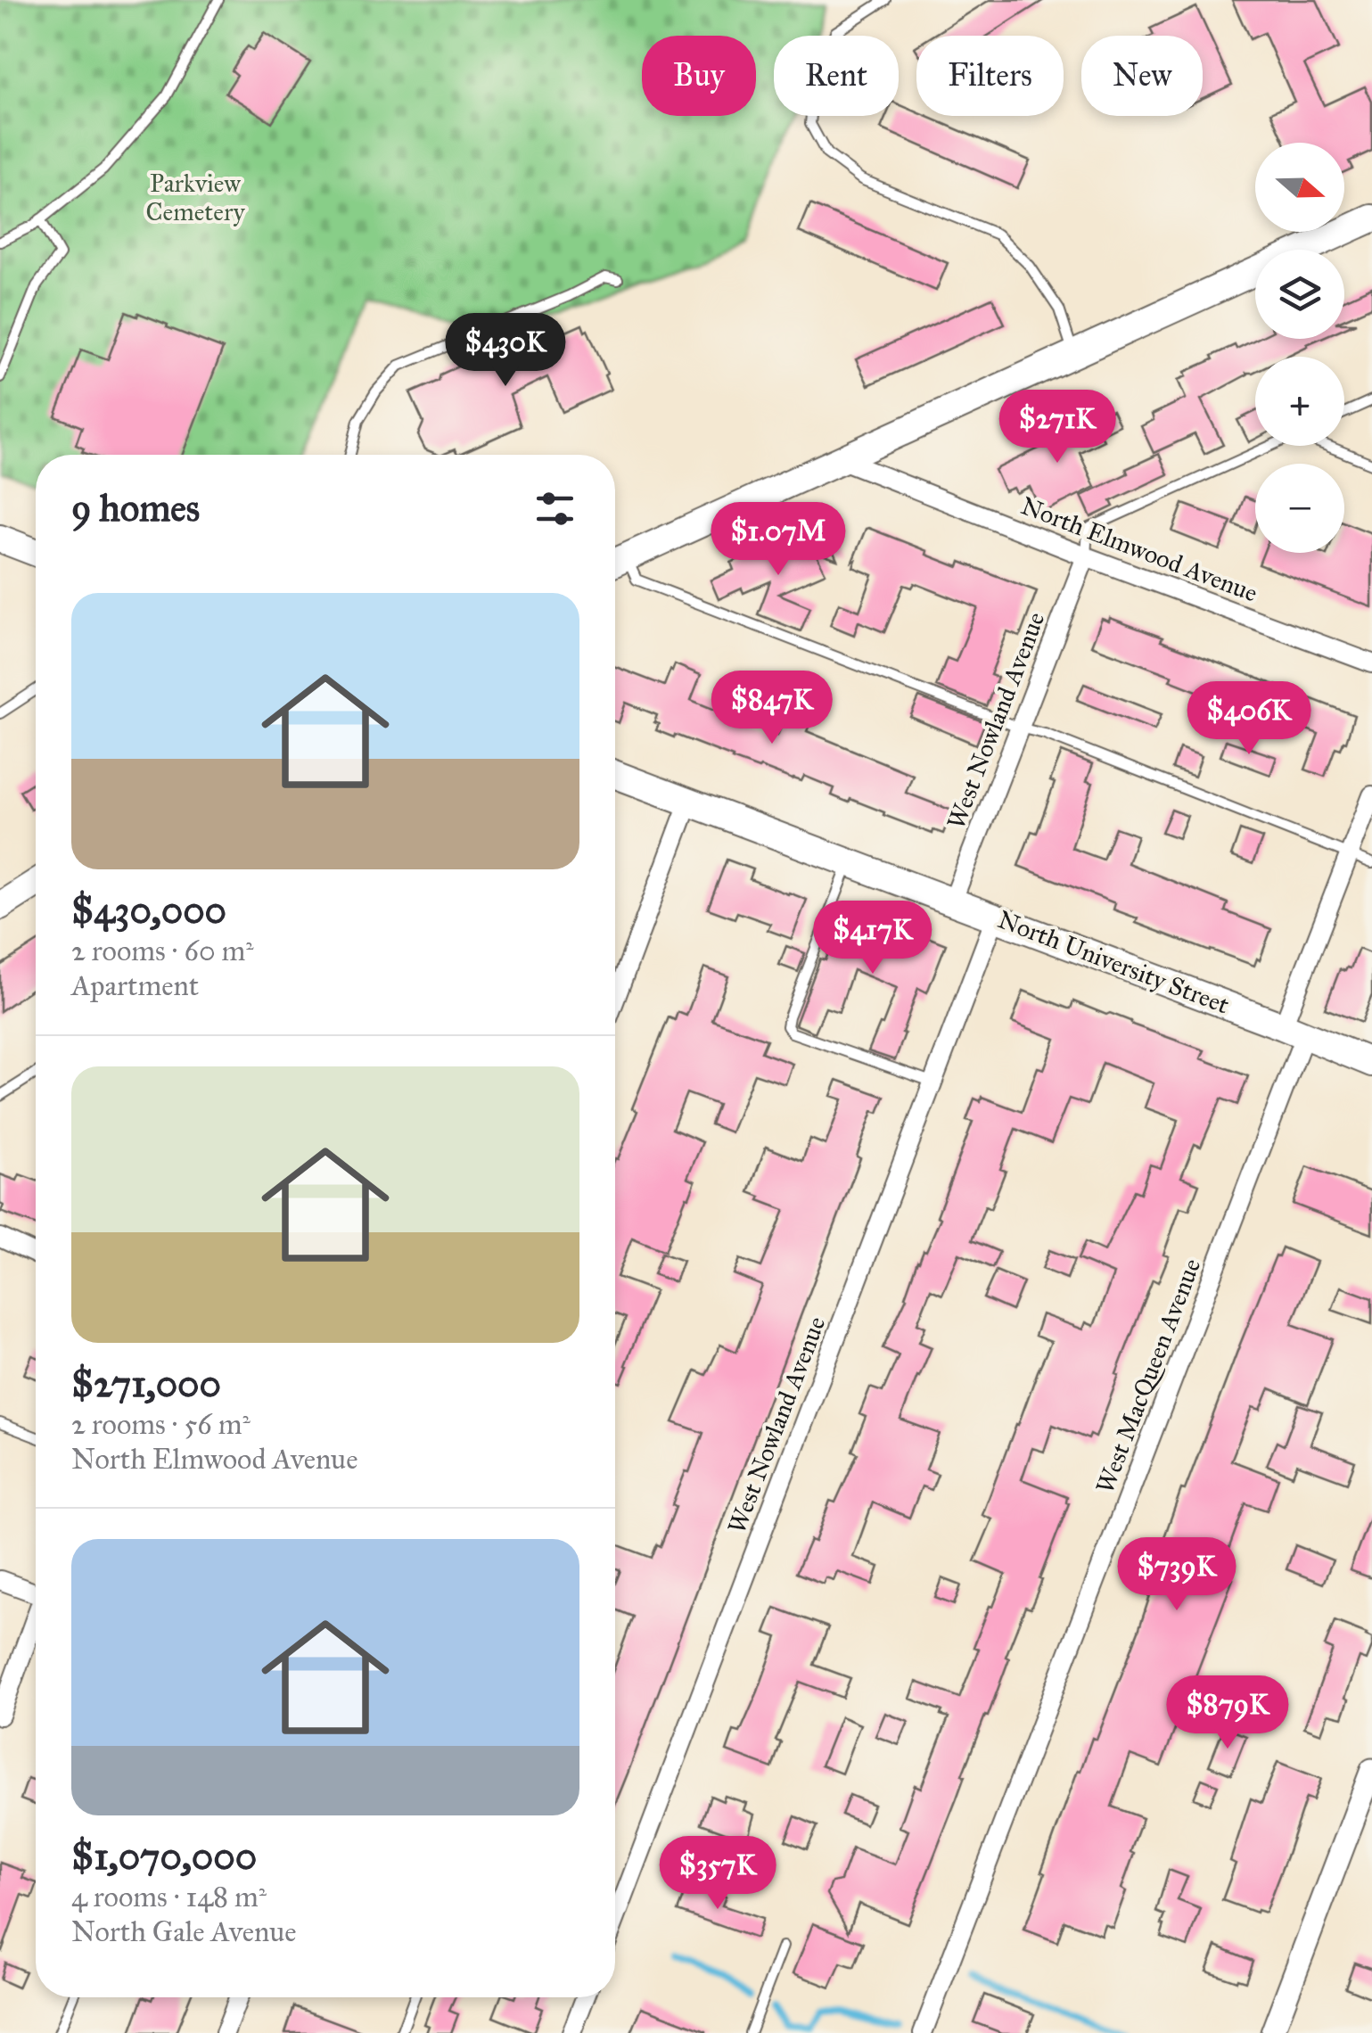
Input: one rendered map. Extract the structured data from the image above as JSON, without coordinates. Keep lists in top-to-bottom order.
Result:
{
  "streets": {
    "main road": ["North University Street"],
    "street": ["North Elmwood Avenue", "West Nowland Avenue", "West MacQueen Avenue"]
  },
  "crossings": [
    ["North Elmwood Avenue", "West Nowland Avenue"],
    ["West Nowland Avenue", "North University Street"],
    ["North University Street", "West MacQueen Avenue"]
  ],
  "parks": ["Parkview Cemetery"],
  "north": "right",
  "page": {
    "chip": [
      "Buy",
      "Rent",
      "Filters",
      "New"
    ],
    "map_buttons": ["+", "−"],
    "price": [
      "$430K",
      "$271K",
      "$1.07M",
      "$847K",
      "$406K",
      "$417K",
      "$739K",
      "$879K",
      "$357K"
    ],
    "heading": "9 homes",
    "list": [
      {
        "name": "$430,000",
        "note": "2 rooms · 60 m² · Apartment"
      },
      {
        "name": "$271,000",
        "note": "2 rooms · 56 m² · North Elmwood Avenue"
      },
      {
        "name": "$1,070,000",
        "note": "4 rooms · 148 m² · North Gale Avenue"
      }
    ]
  }
}
